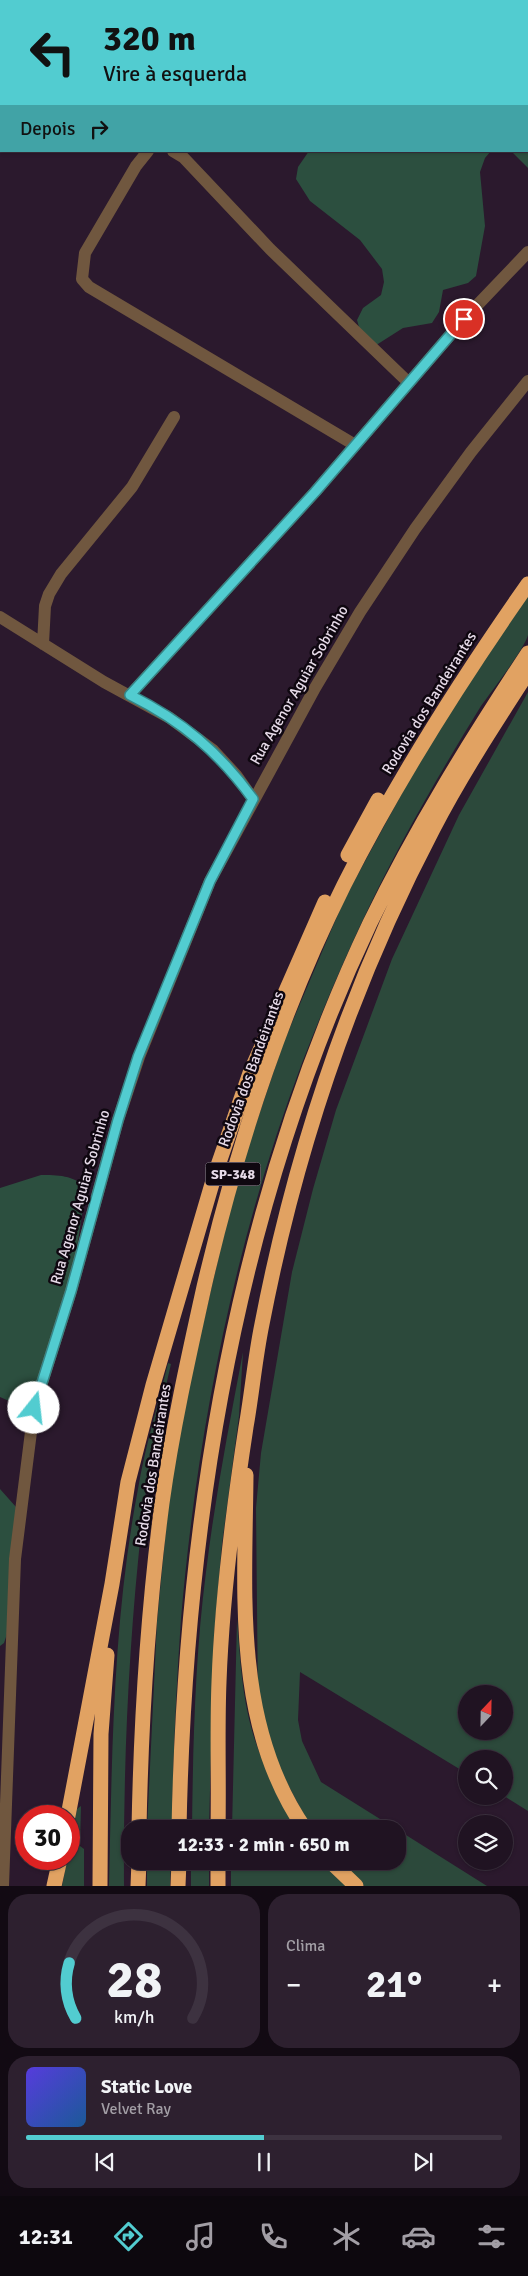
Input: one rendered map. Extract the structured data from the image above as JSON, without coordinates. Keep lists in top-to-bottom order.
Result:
{
  "streets": {
    "highway": ["Rodovia dos Bandeirantes", "SP-348"],
    "street": ["Rua Agenor Aguiar Sobrinho"]
  },
  "north": "top",
  "page": {
    "turn": ["320 m", "Vire à esquerda"],
    "then": "Depois",
    "limit": "30",
    "trip": "12:33 · 2 min · 650 m",
    "tile": "Clima",
    "heat": ["−", "21°", "+"],
    "song": ["Static Love", "Velvet Ray"],
    "tabs": "12:31",
    "gauge": ["28", "km/h"]
  }
}
